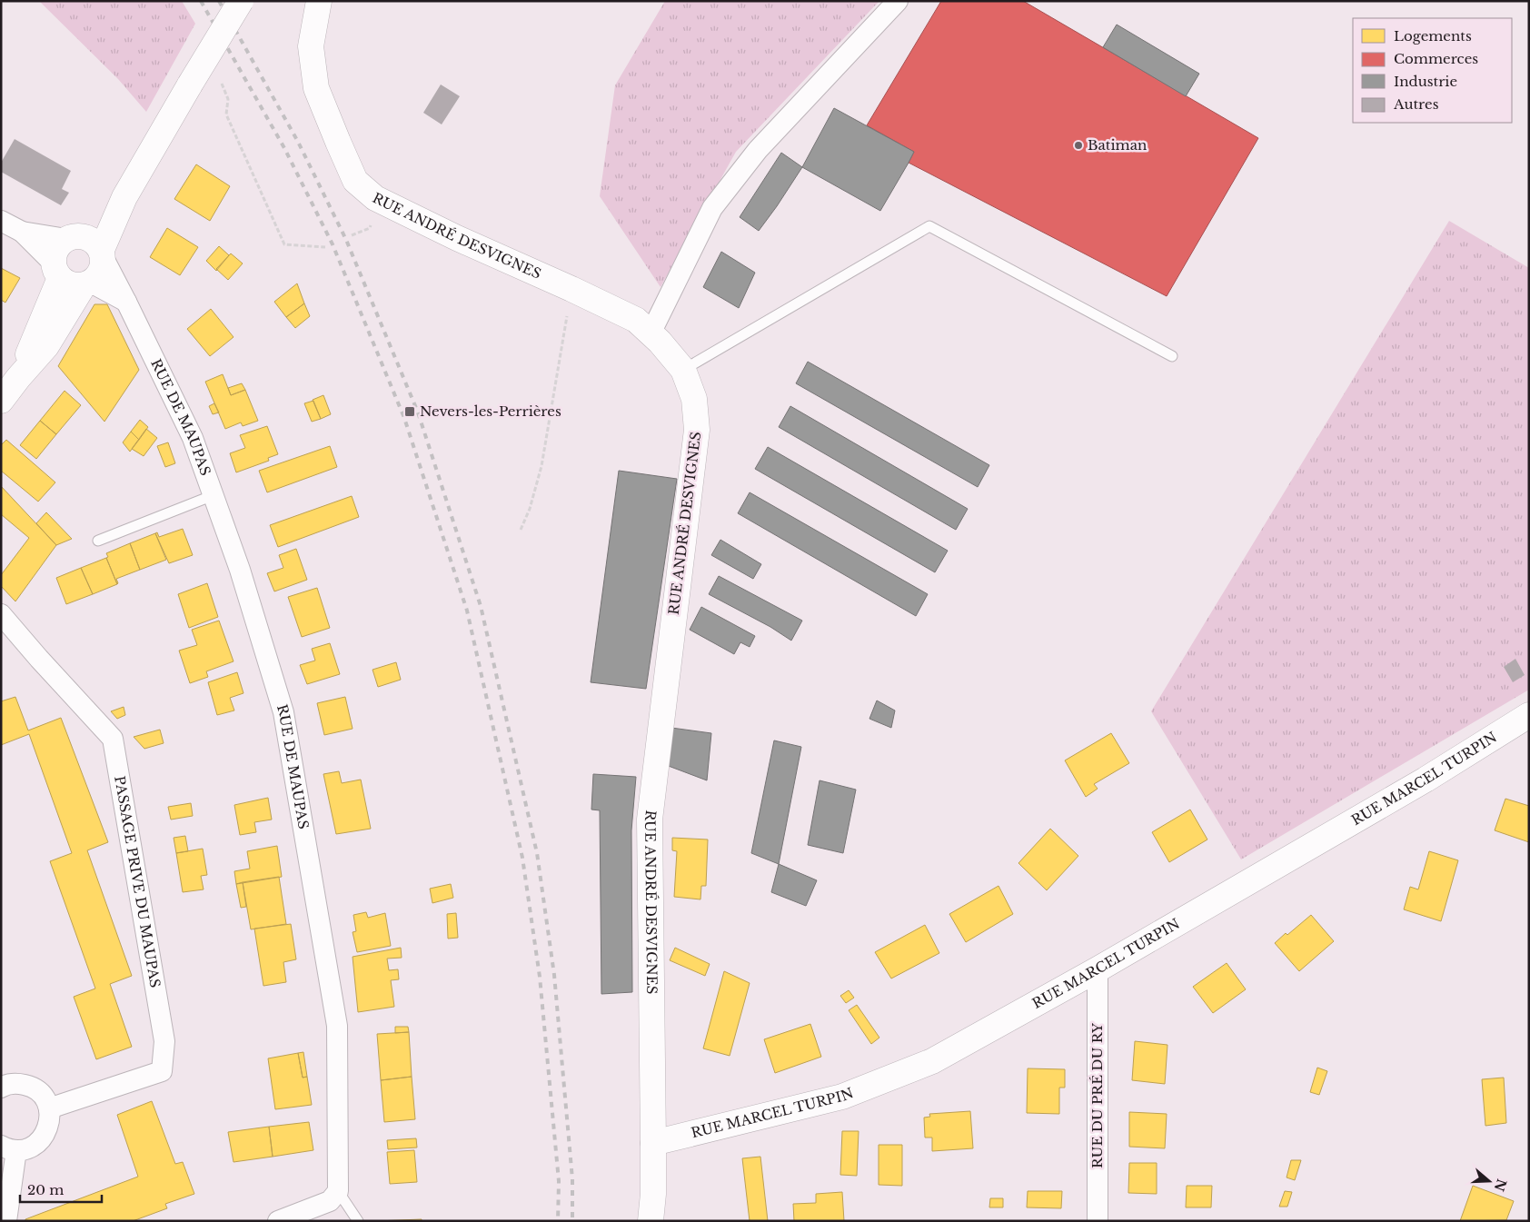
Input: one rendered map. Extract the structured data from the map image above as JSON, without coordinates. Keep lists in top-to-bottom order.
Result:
{
  "streets": {
    "street": [
      "RUE ANDRÉ DESVIGNES",
      "RUE DE MAUPAS",
      "RUE MARCEL TURPIN",
      "PASSAGE PRIVE DU MAUPAS",
      "RUE DU PRÉ DU RY"
    ]
  },
  "crossings": [
    ["RUE ANDRÉ DESVIGNES", "RUE MARCEL TURPIN"],
    ["RUE MARCEL TURPIN", "RUE DU PRÉ DU RY"]
  ],
  "places": {
    "other": ["Batiman"],
    "transit": ["Nevers-les-Perrières"]
  },
  "legend": [
    "Logements",
    "Commerces",
    "Industrie",
    "Autres"
  ],
  "scale_bar": "20 m",
  "north": "right"
}
